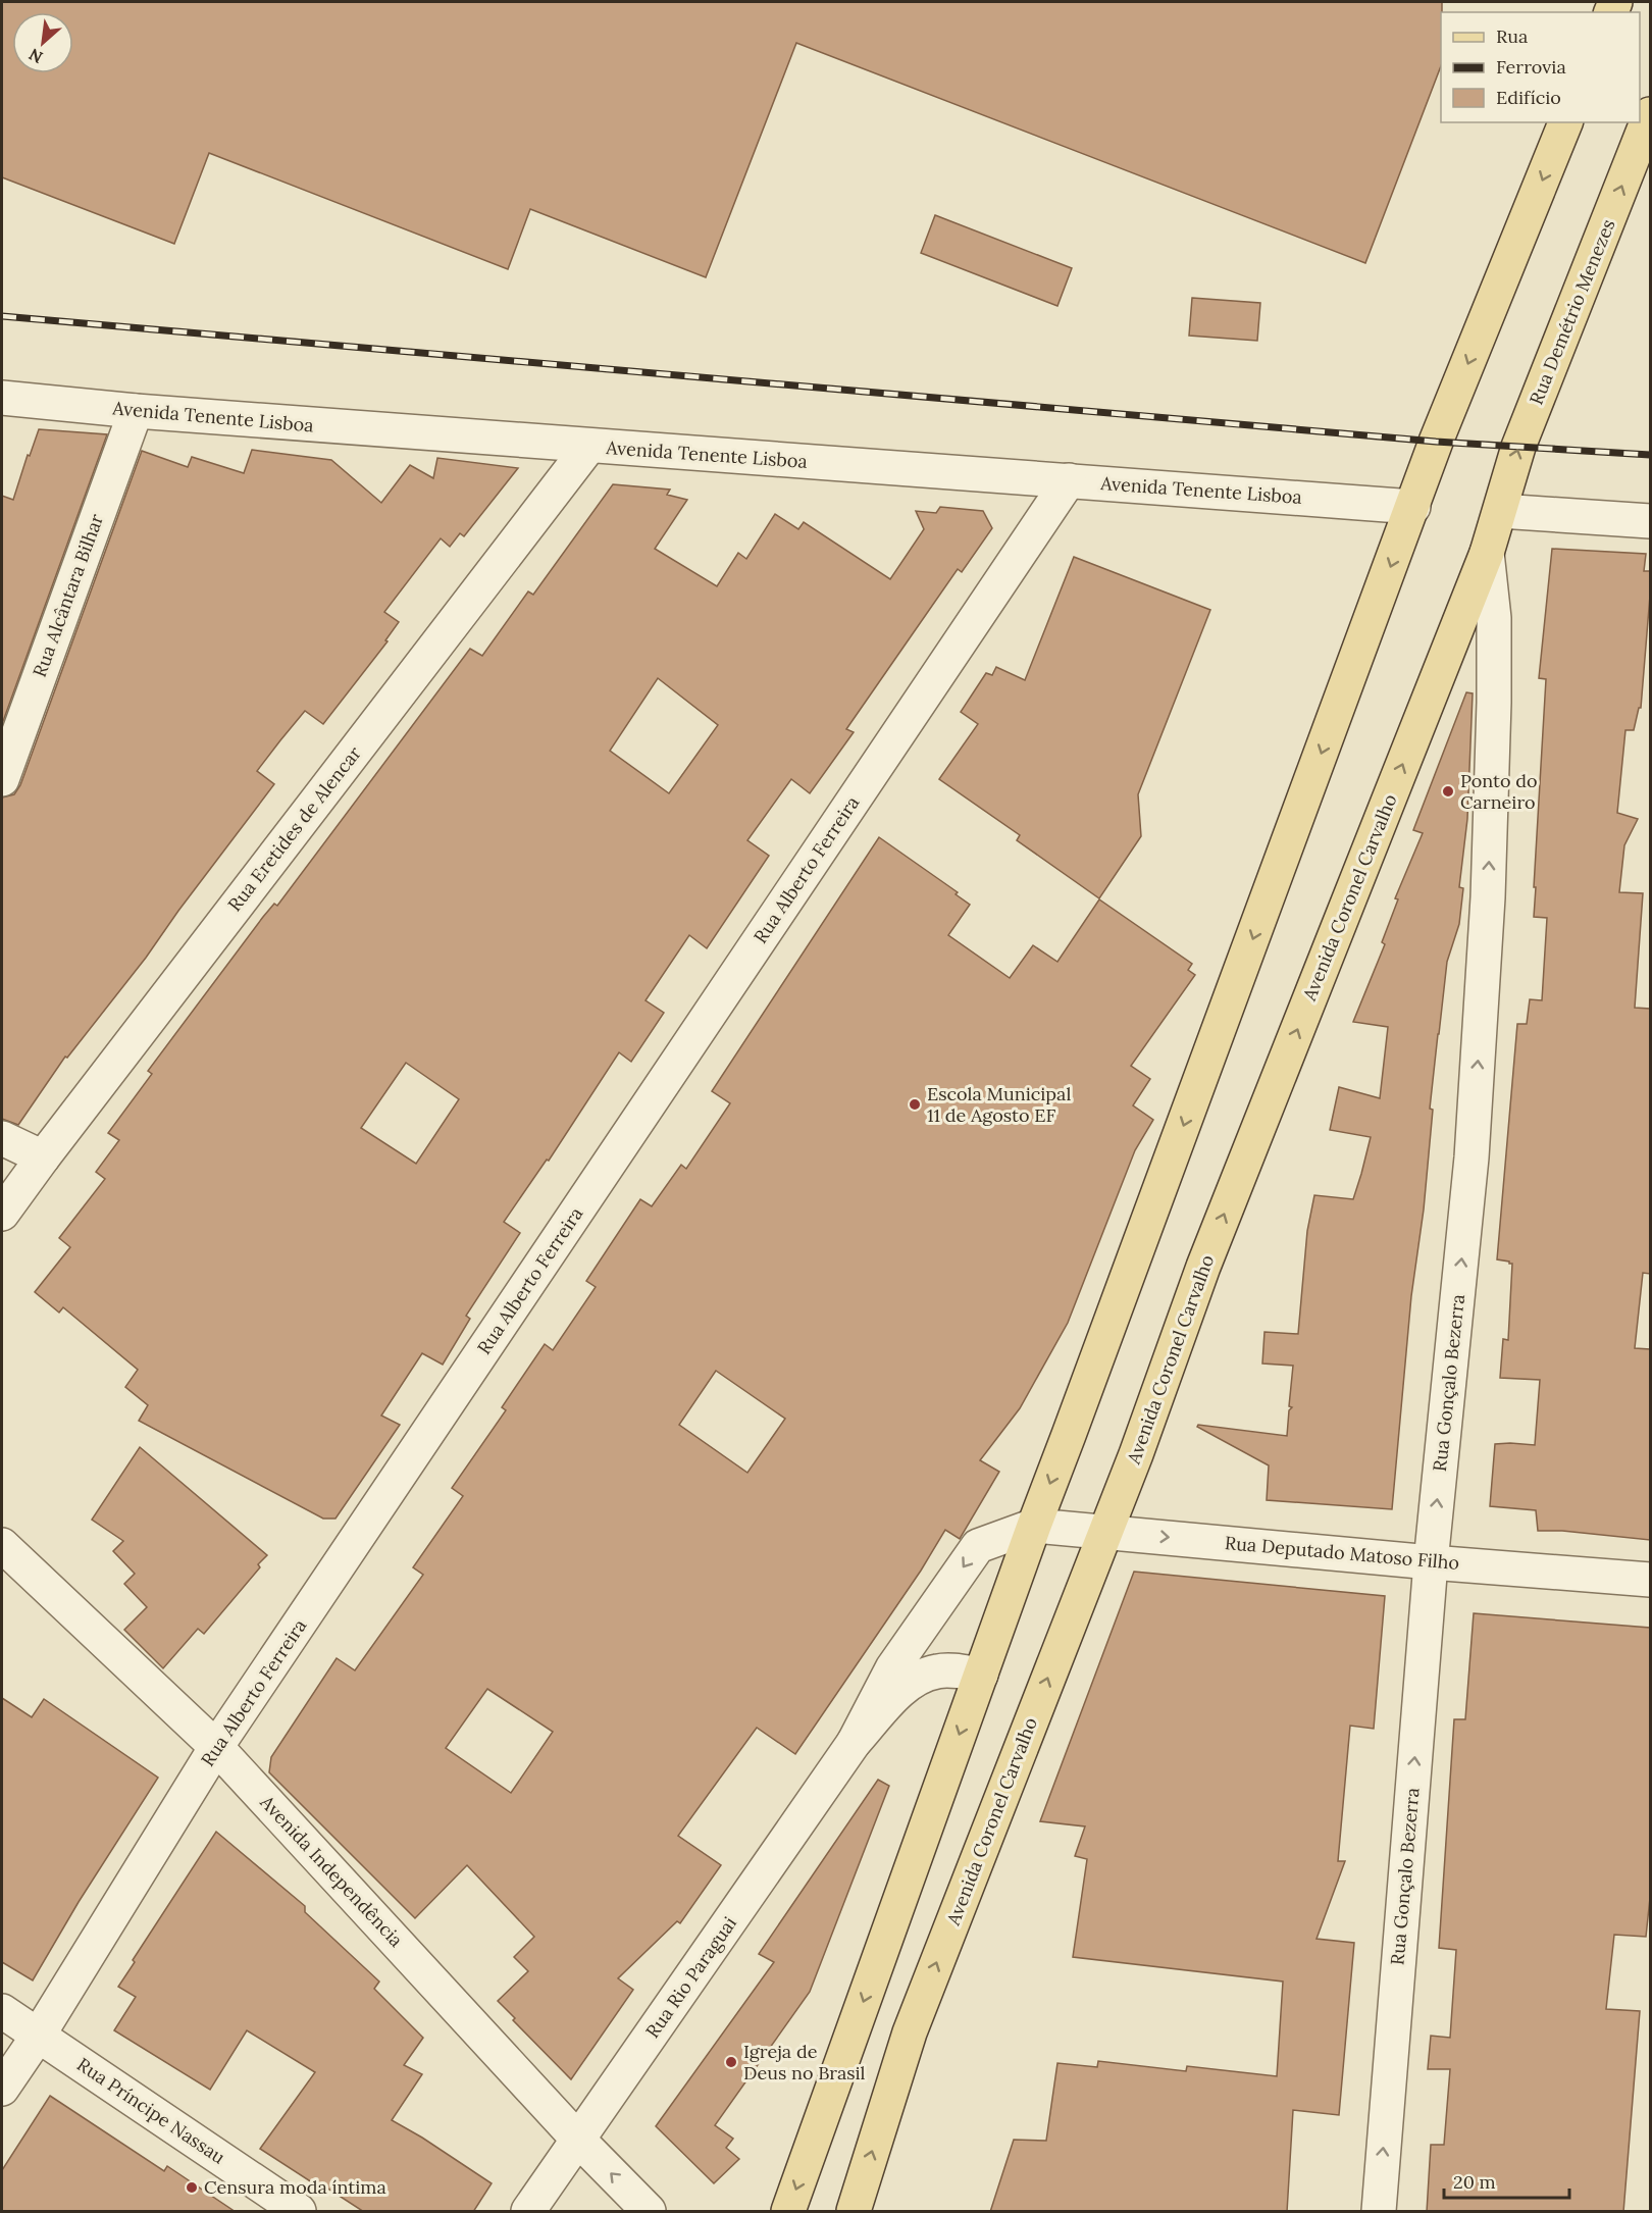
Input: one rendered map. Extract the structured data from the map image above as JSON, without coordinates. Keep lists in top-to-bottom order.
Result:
{
  "streets": {
    "main road": ["Rua Demétrio Menezes", "Avenida Coronel Carvalho"],
    "street": [
      "Avenida Tenente Lisboa",
      "Rua Alcântara Bilhar",
      "Rua Eretides de Alencar",
      "Rua Alberto Ferreira",
      "Rua Gonçalo Bezerra",
      "Rua Deputado Matoso Filho",
      "Avenida Independência",
      "Rua Rio Paraguai",
      "Rua Príncipe Nassau"
    ]
  },
  "crossings": [
    ["Rua Demétrio Menezes", "Avenida Coronel Carvalho"],
    ["Avenida Tenente Lisboa", "Rua Alcântara Bilhar"],
    ["Avenida Tenente Lisboa", "Rua Eretides de Alencar"],
    ["Avenida Tenente Lisboa", "Rua Alberto Ferreira"],
    ["Rua Alberto Ferreira", "Avenida Independência"],
    ["Rua Alberto Ferreira", "Rua Príncipe Nassau"],
    ["Avenida Coronel Carvalho", "Rua Gonçalo Bezerra"],
    ["Avenida Coronel Carvalho", "Rua Deputado Matoso Filho"],
    ["Rua Gonçalo Bezerra", "Rua Deputado Matoso Filho"],
    ["Rua Deputado Matoso Filho", "Rua Rio Paraguai"],
    ["Avenida Independência", "Rua Rio Paraguai"]
  ],
  "one_way": ["Rua Gonçalo Bezerra", "Rua Deputado Matoso Filho"],
  "places": [
    "Ponto do Carneiro",
    "Escola Municipal 11 de Agosto EF",
    "Igreja de Deus no Brasil",
    "Censura moda íntima"
  ],
  "legend": ["Rua", "Ferrovia", "Edifício"],
  "scale_bar": "20 m",
  "north": "bottom left"
}
